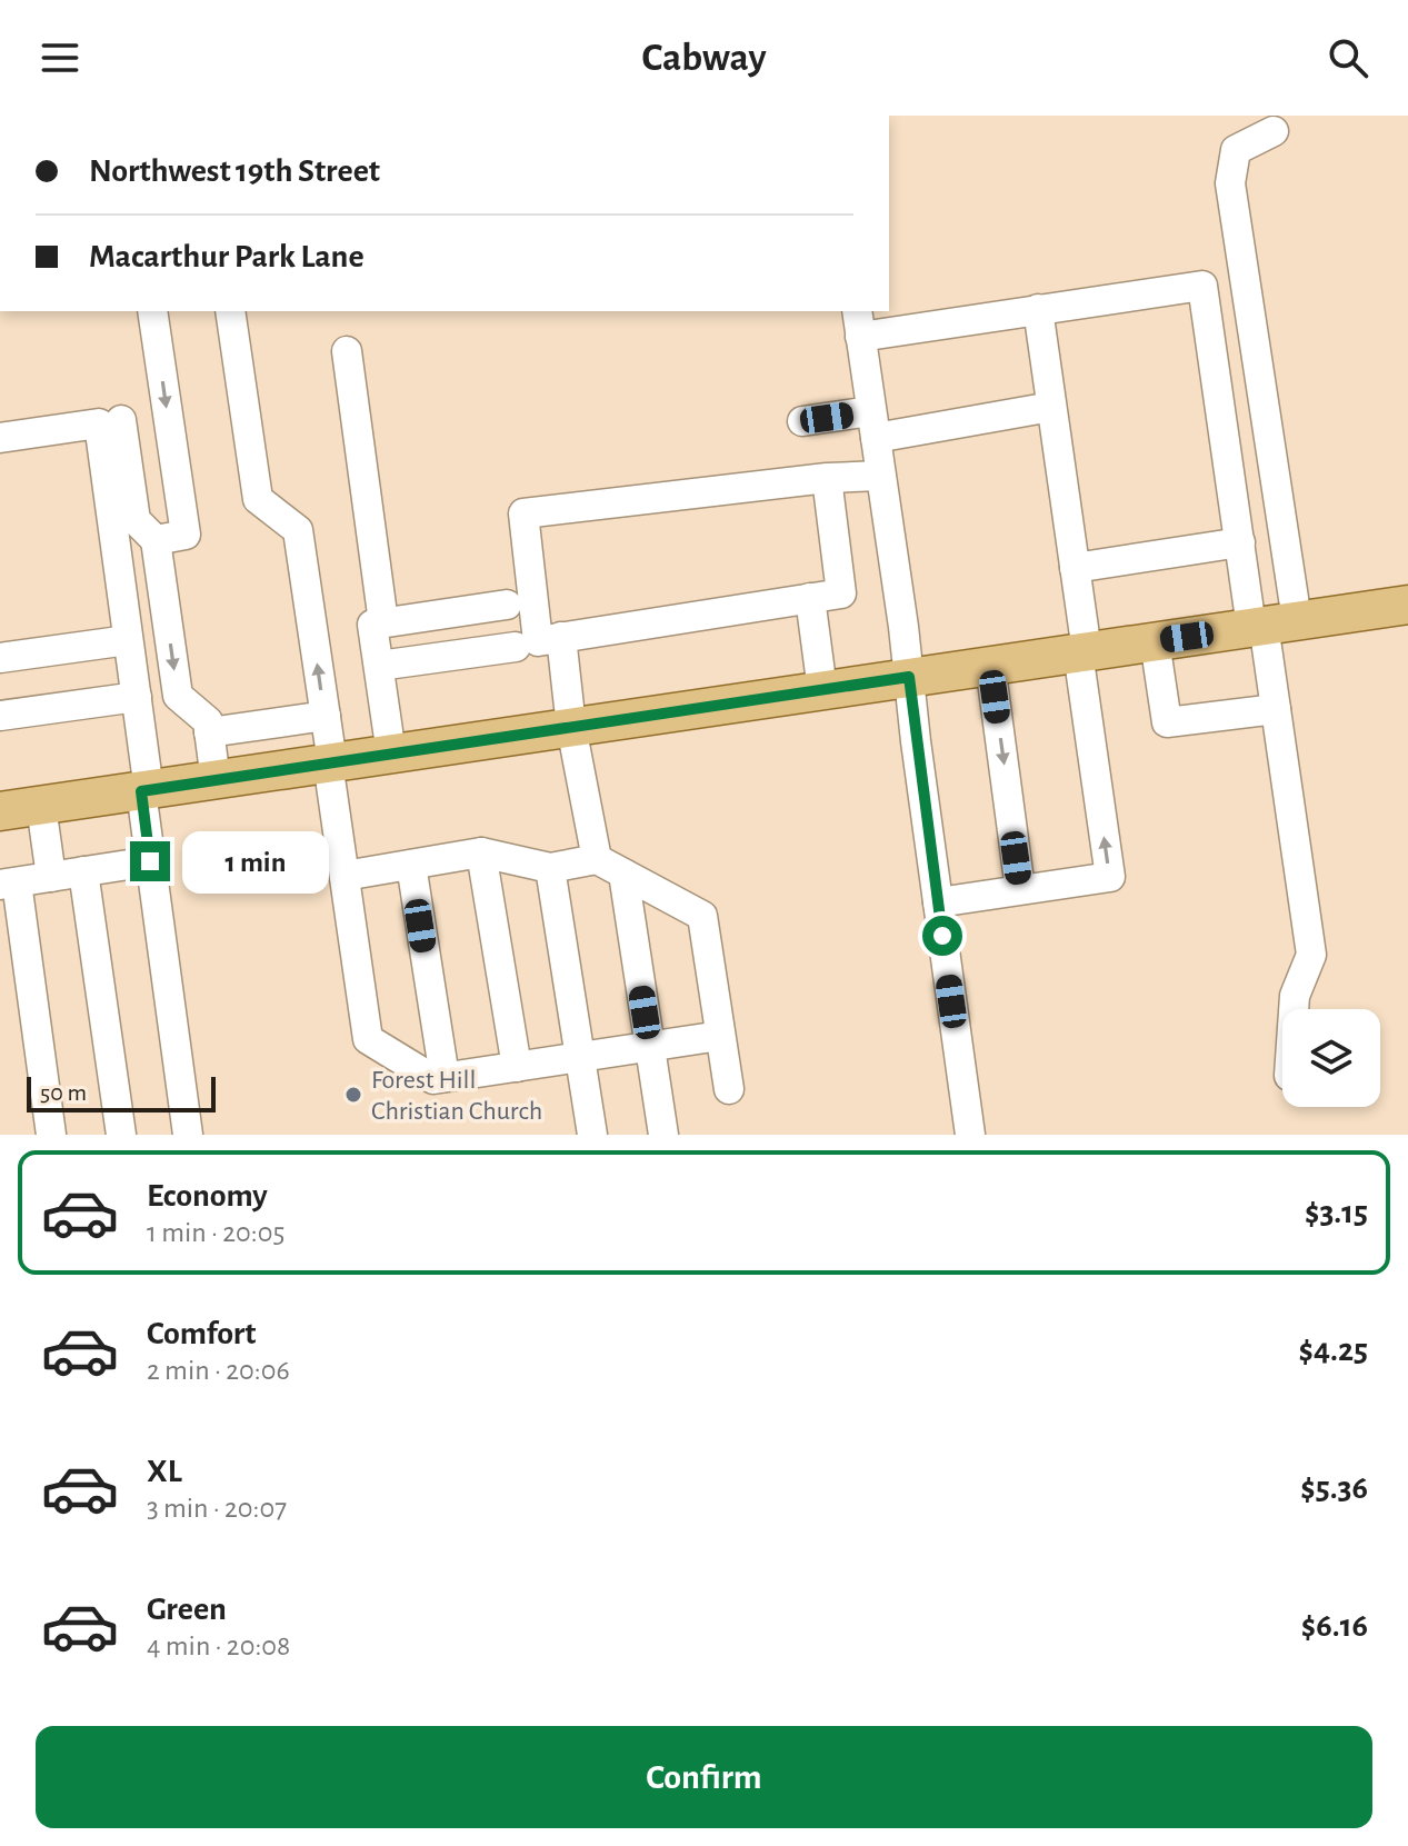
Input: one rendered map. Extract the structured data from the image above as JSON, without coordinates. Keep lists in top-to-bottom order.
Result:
{
  "places": ["Forest Hill Christian Church"],
  "scale_bar": "50 m",
  "page": {
    "header": "Cabway",
    "banner": ["Northwest 19th Street", "Macarthur Park Lane"],
    "bubble": "1 min",
    "scale": "50 m",
    "list": [
      {
        "name": "Economy",
        "note": "1 min · 20:05",
        "value": "$3.15"
      },
      {
        "name": "Comfort",
        "note": "2 min · 20:06",
        "value": "$4.25"
      },
      {
        "name": "XL",
        "note": "3 min · 20:07",
        "value": "$5.36"
      },
      {
        "name": "Green",
        "note": "4 min · 20:08",
        "value": "$6.16"
      }
    ],
    "buttons": "Confirm"
  }
}
